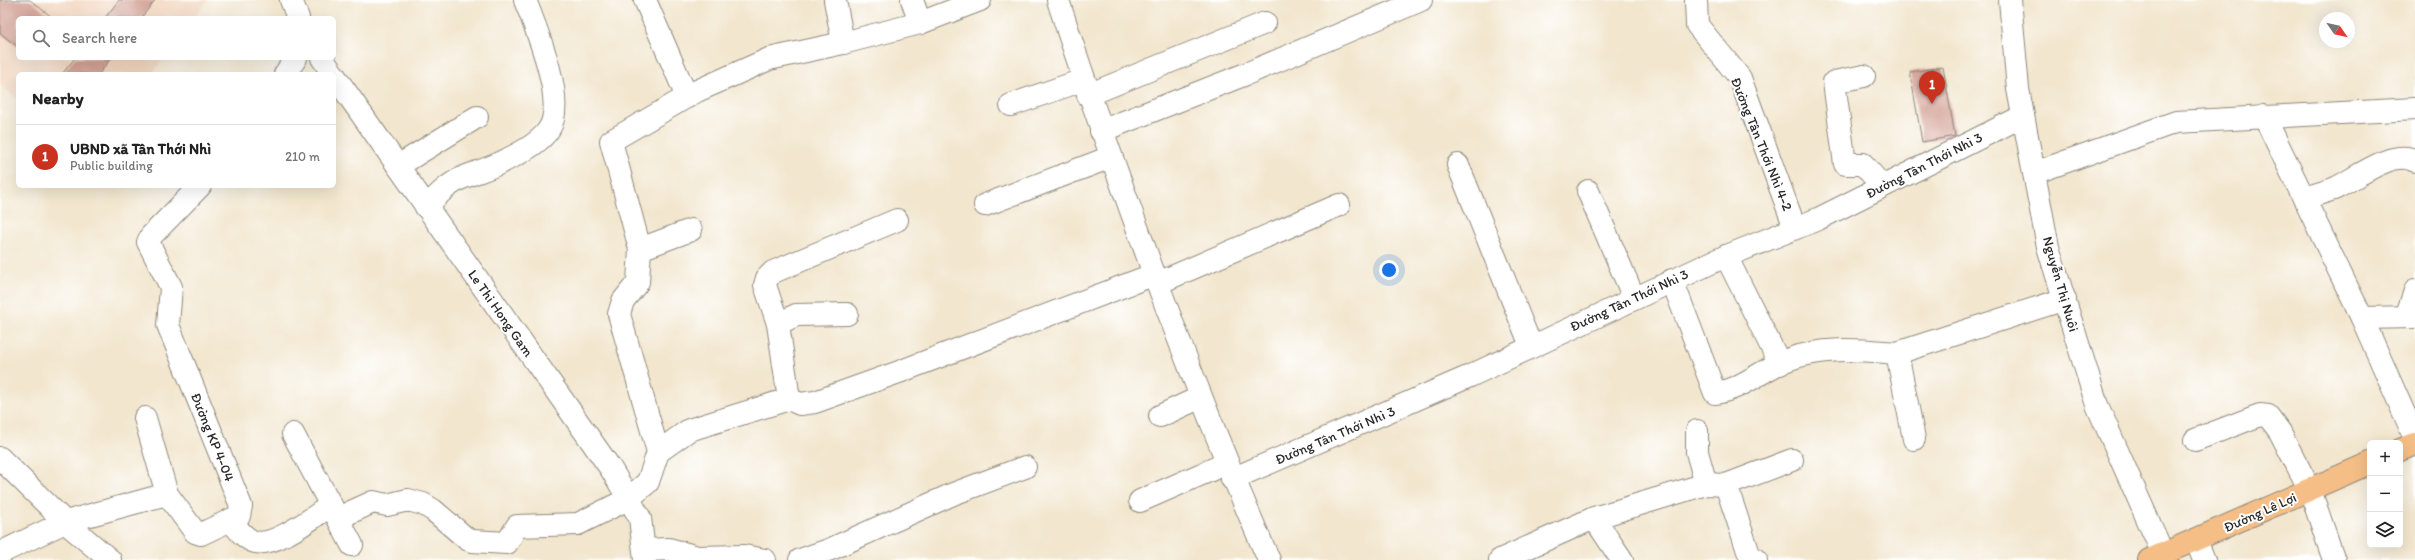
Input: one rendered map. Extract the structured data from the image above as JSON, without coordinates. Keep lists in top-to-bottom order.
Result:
{
  "streets": {
    "main road": ["Đường Lê Lợi"],
    "street": [
      "Đường Tân Thới Nhì 4-2",
      "Đường Tân Thới Nhì 3",
      "Nguyễn Thị Nuôi",
      "Le Thi Hong Gam",
      "Đường KP 4-04"
    ]
  },
  "crossings": [
    ["Đường Tân Thới Nhì 4-2", "Đường Tân Thới Nhì 3"],
    ["Đường Tân Thới Nhì 3", "Nguyễn Thị Nuôi"],
    ["Nguyễn Thị Nuôi", "Đường Lê Lợi"]
  ],
  "north": "bottom right",
  "page": {
    "search": "Search here",
    "pins": "1",
    "heading": "Nearby",
    "list": [
      {
        "mark": "1",
        "name": "UBND xã Tân Thới Nhì",
        "note": "Public building",
        "value": "210 m"
      }
    ],
    "map_buttons": ["+", "−"]
  }
}
